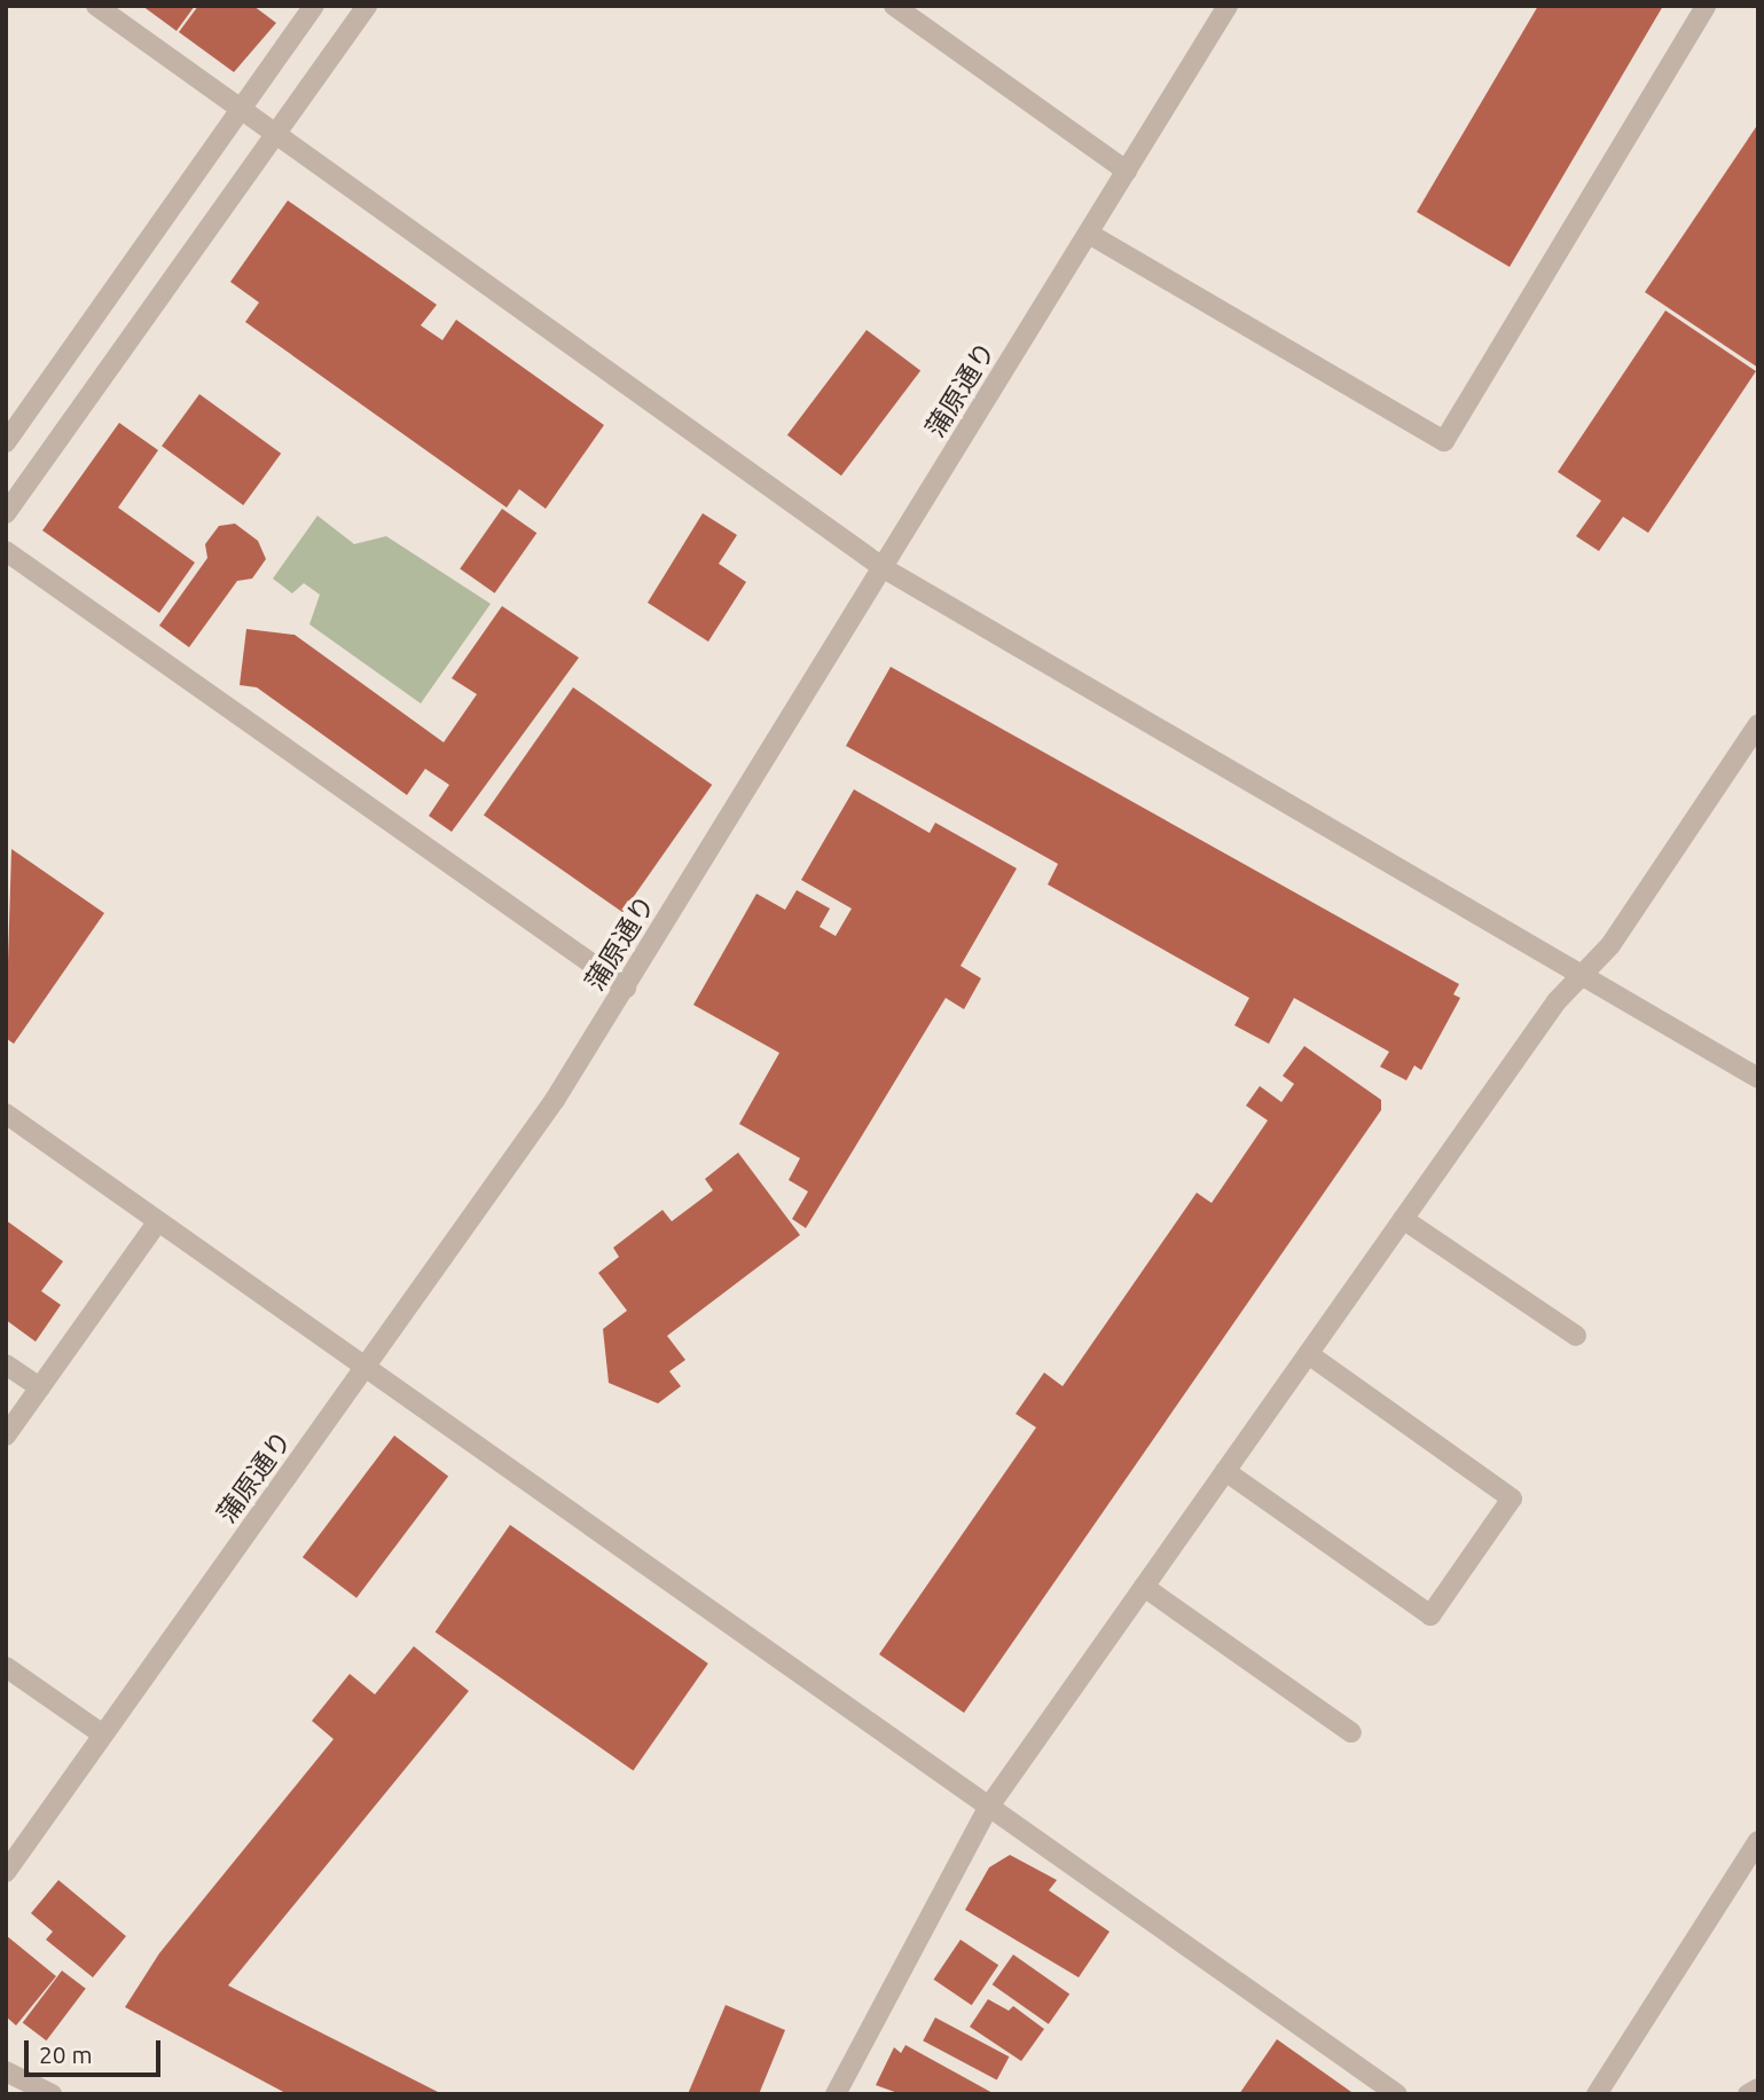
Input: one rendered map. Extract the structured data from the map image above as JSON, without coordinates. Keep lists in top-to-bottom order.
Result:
{
  "streets": {
    "street": ["蒲原通り"]
  },
  "scale_bar": "20 m"
}
